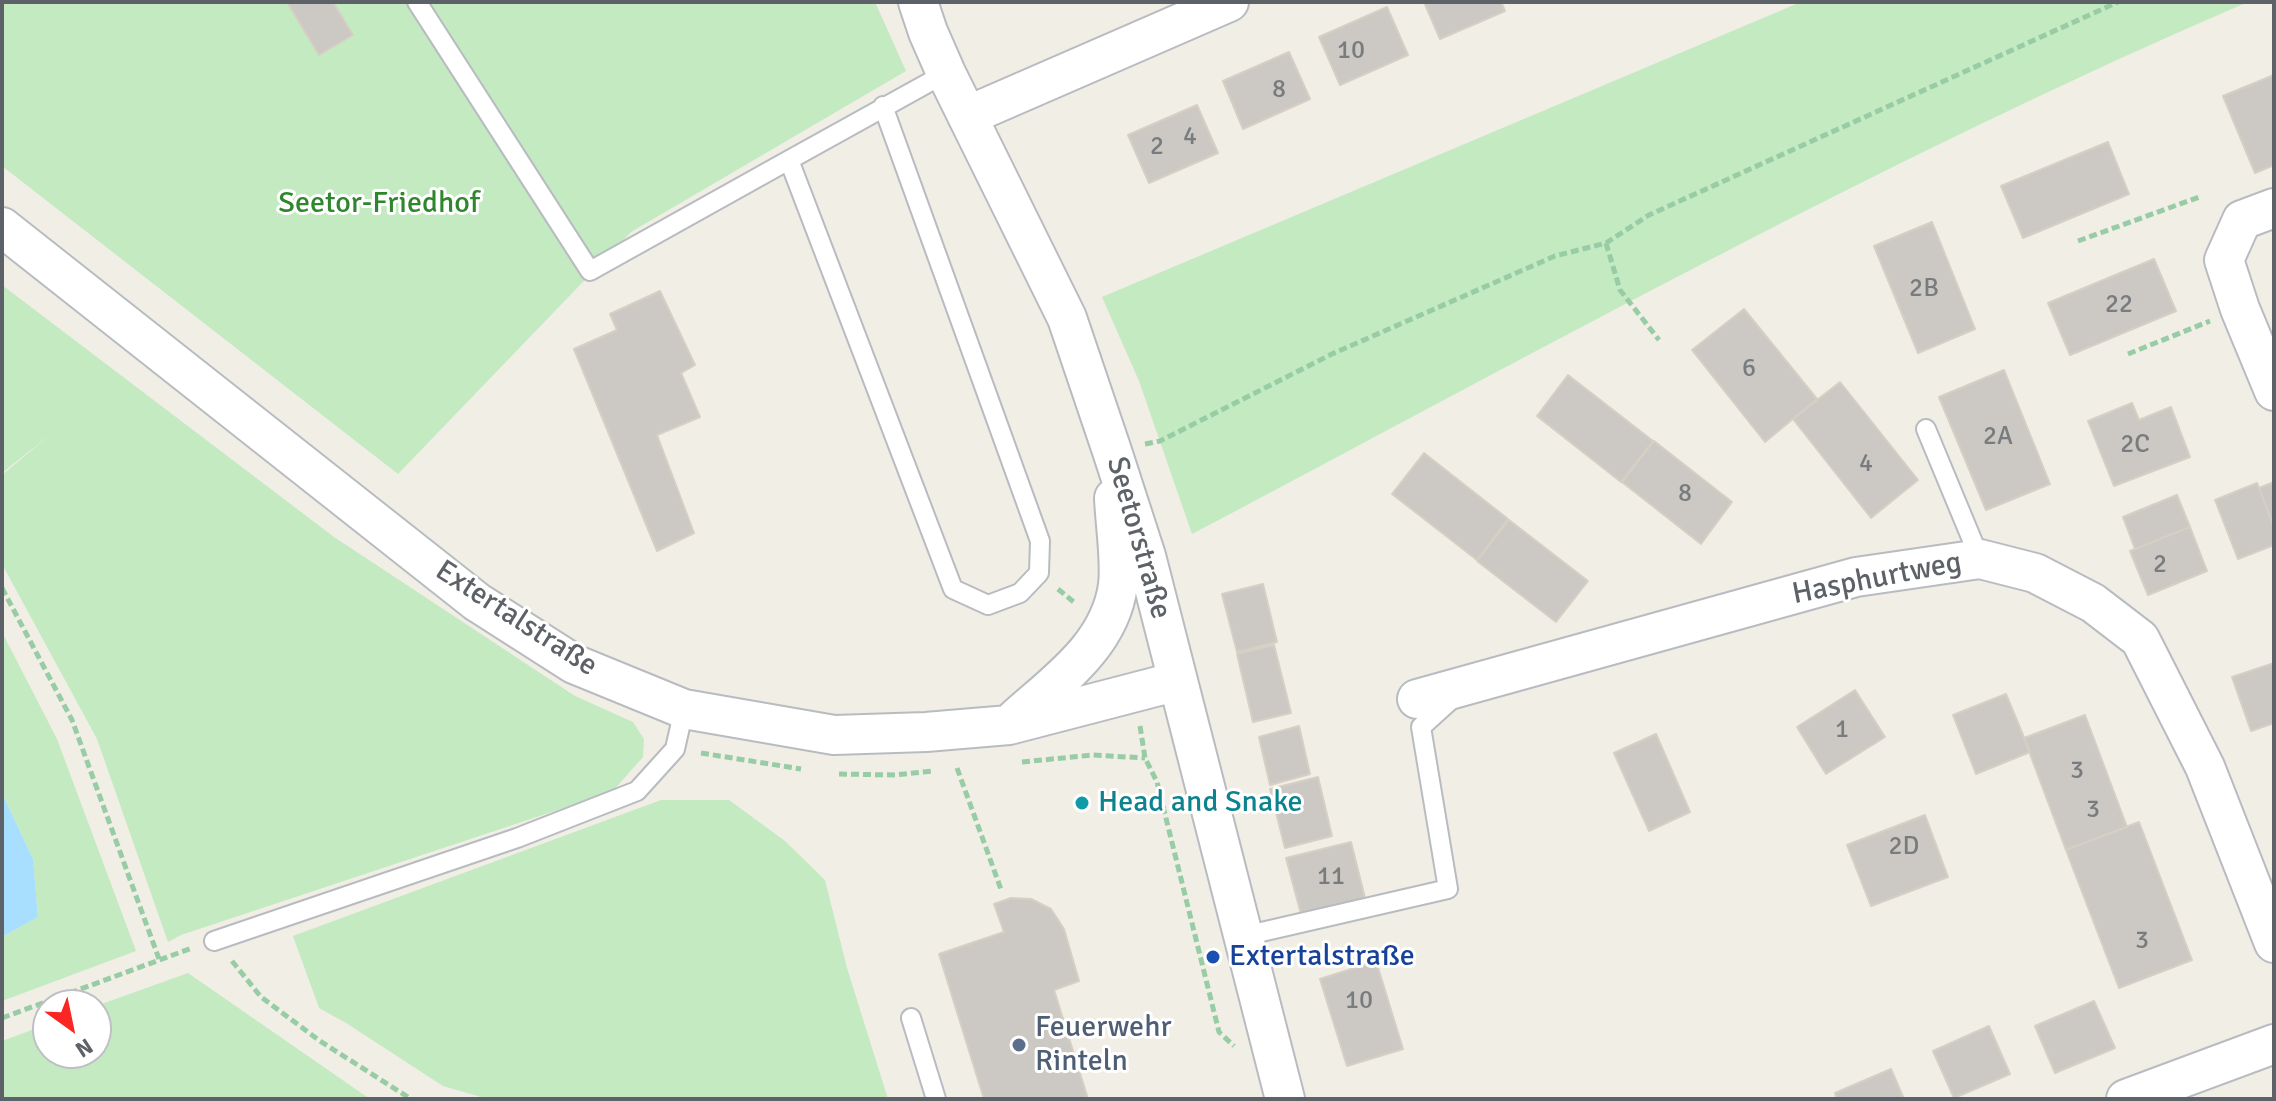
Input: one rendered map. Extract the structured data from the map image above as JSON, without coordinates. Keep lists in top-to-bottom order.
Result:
{
  "streets": {
    "street": ["Seetorstraße", "Hasphurtweg", "Extertalstraße"]
  },
  "crossings": [
    ["Seetorstraße", "Extertalstraße"]
  ],
  "parks": ["Seetor-Friedhof"],
  "places": ["Head and Snake", "Extertalstraße", "Feuerwehr Rinteln"],
  "house_numbers": [
    "10",
    "8",
    "4",
    "2",
    "2B",
    "22",
    "6",
    "2A",
    "2C",
    "4",
    "8",
    "2",
    "1",
    "3",
    "3",
    "2D",
    "11",
    "3",
    "10"
  ],
  "north": "bottom right"
}
